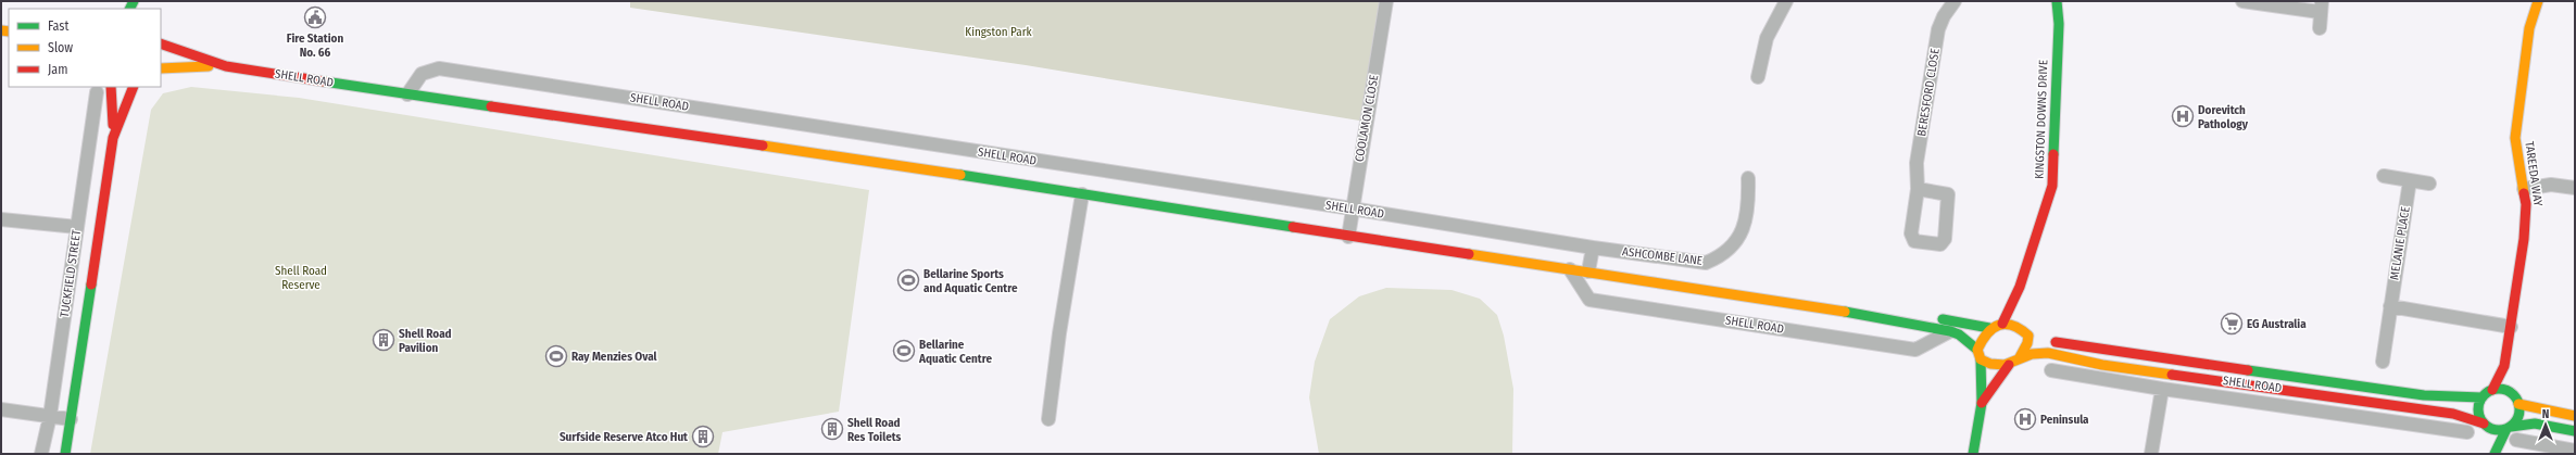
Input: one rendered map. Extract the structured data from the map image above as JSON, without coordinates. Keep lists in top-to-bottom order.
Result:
{
  "streets": {
    "main road": [
      "SHELL ROAD",
      "KINGSTON DOWNS DRIVE",
      "TAREEDA WAY",
      "TUCKFIELD STREET"
    ],
    "street": [
      "BERESFORD CLOSE",
      "COOLAMON CLOSE",
      "MELANIE PLACE",
      "ASHCOMBE LANE"
    ]
  },
  "crossings": [
    ["SHELL ROAD", "COOLAMON CLOSE"],
    ["SHELL ROAD", "KINGSTON DOWNS DRIVE"],
    ["SHELL ROAD", "TAREEDA WAY"],
    ["SHELL ROAD", "ASHCOMBE LANE"]
  ],
  "parks": ["Kingston Park", "Shell Road Reserve"],
  "places": {
    "public building": ["Fire Station No. 66"],
    "hospital": ["Dorevitch Pathology", "Peninsula"],
    "sports": ["Bellarine Sports and Aquatic Centre", "Bellarine Aquatic Centre", "Ray Menzies Oval"],
    "supermarket": ["EG Australia"],
    "building": ["Shell Road Pavilion", "Shell Road Res Toilets", "Surfside Reserve Atco Hut"]
  },
  "legend": ["Fast", "Slow", "Jam"],
  "north": "top"
}
